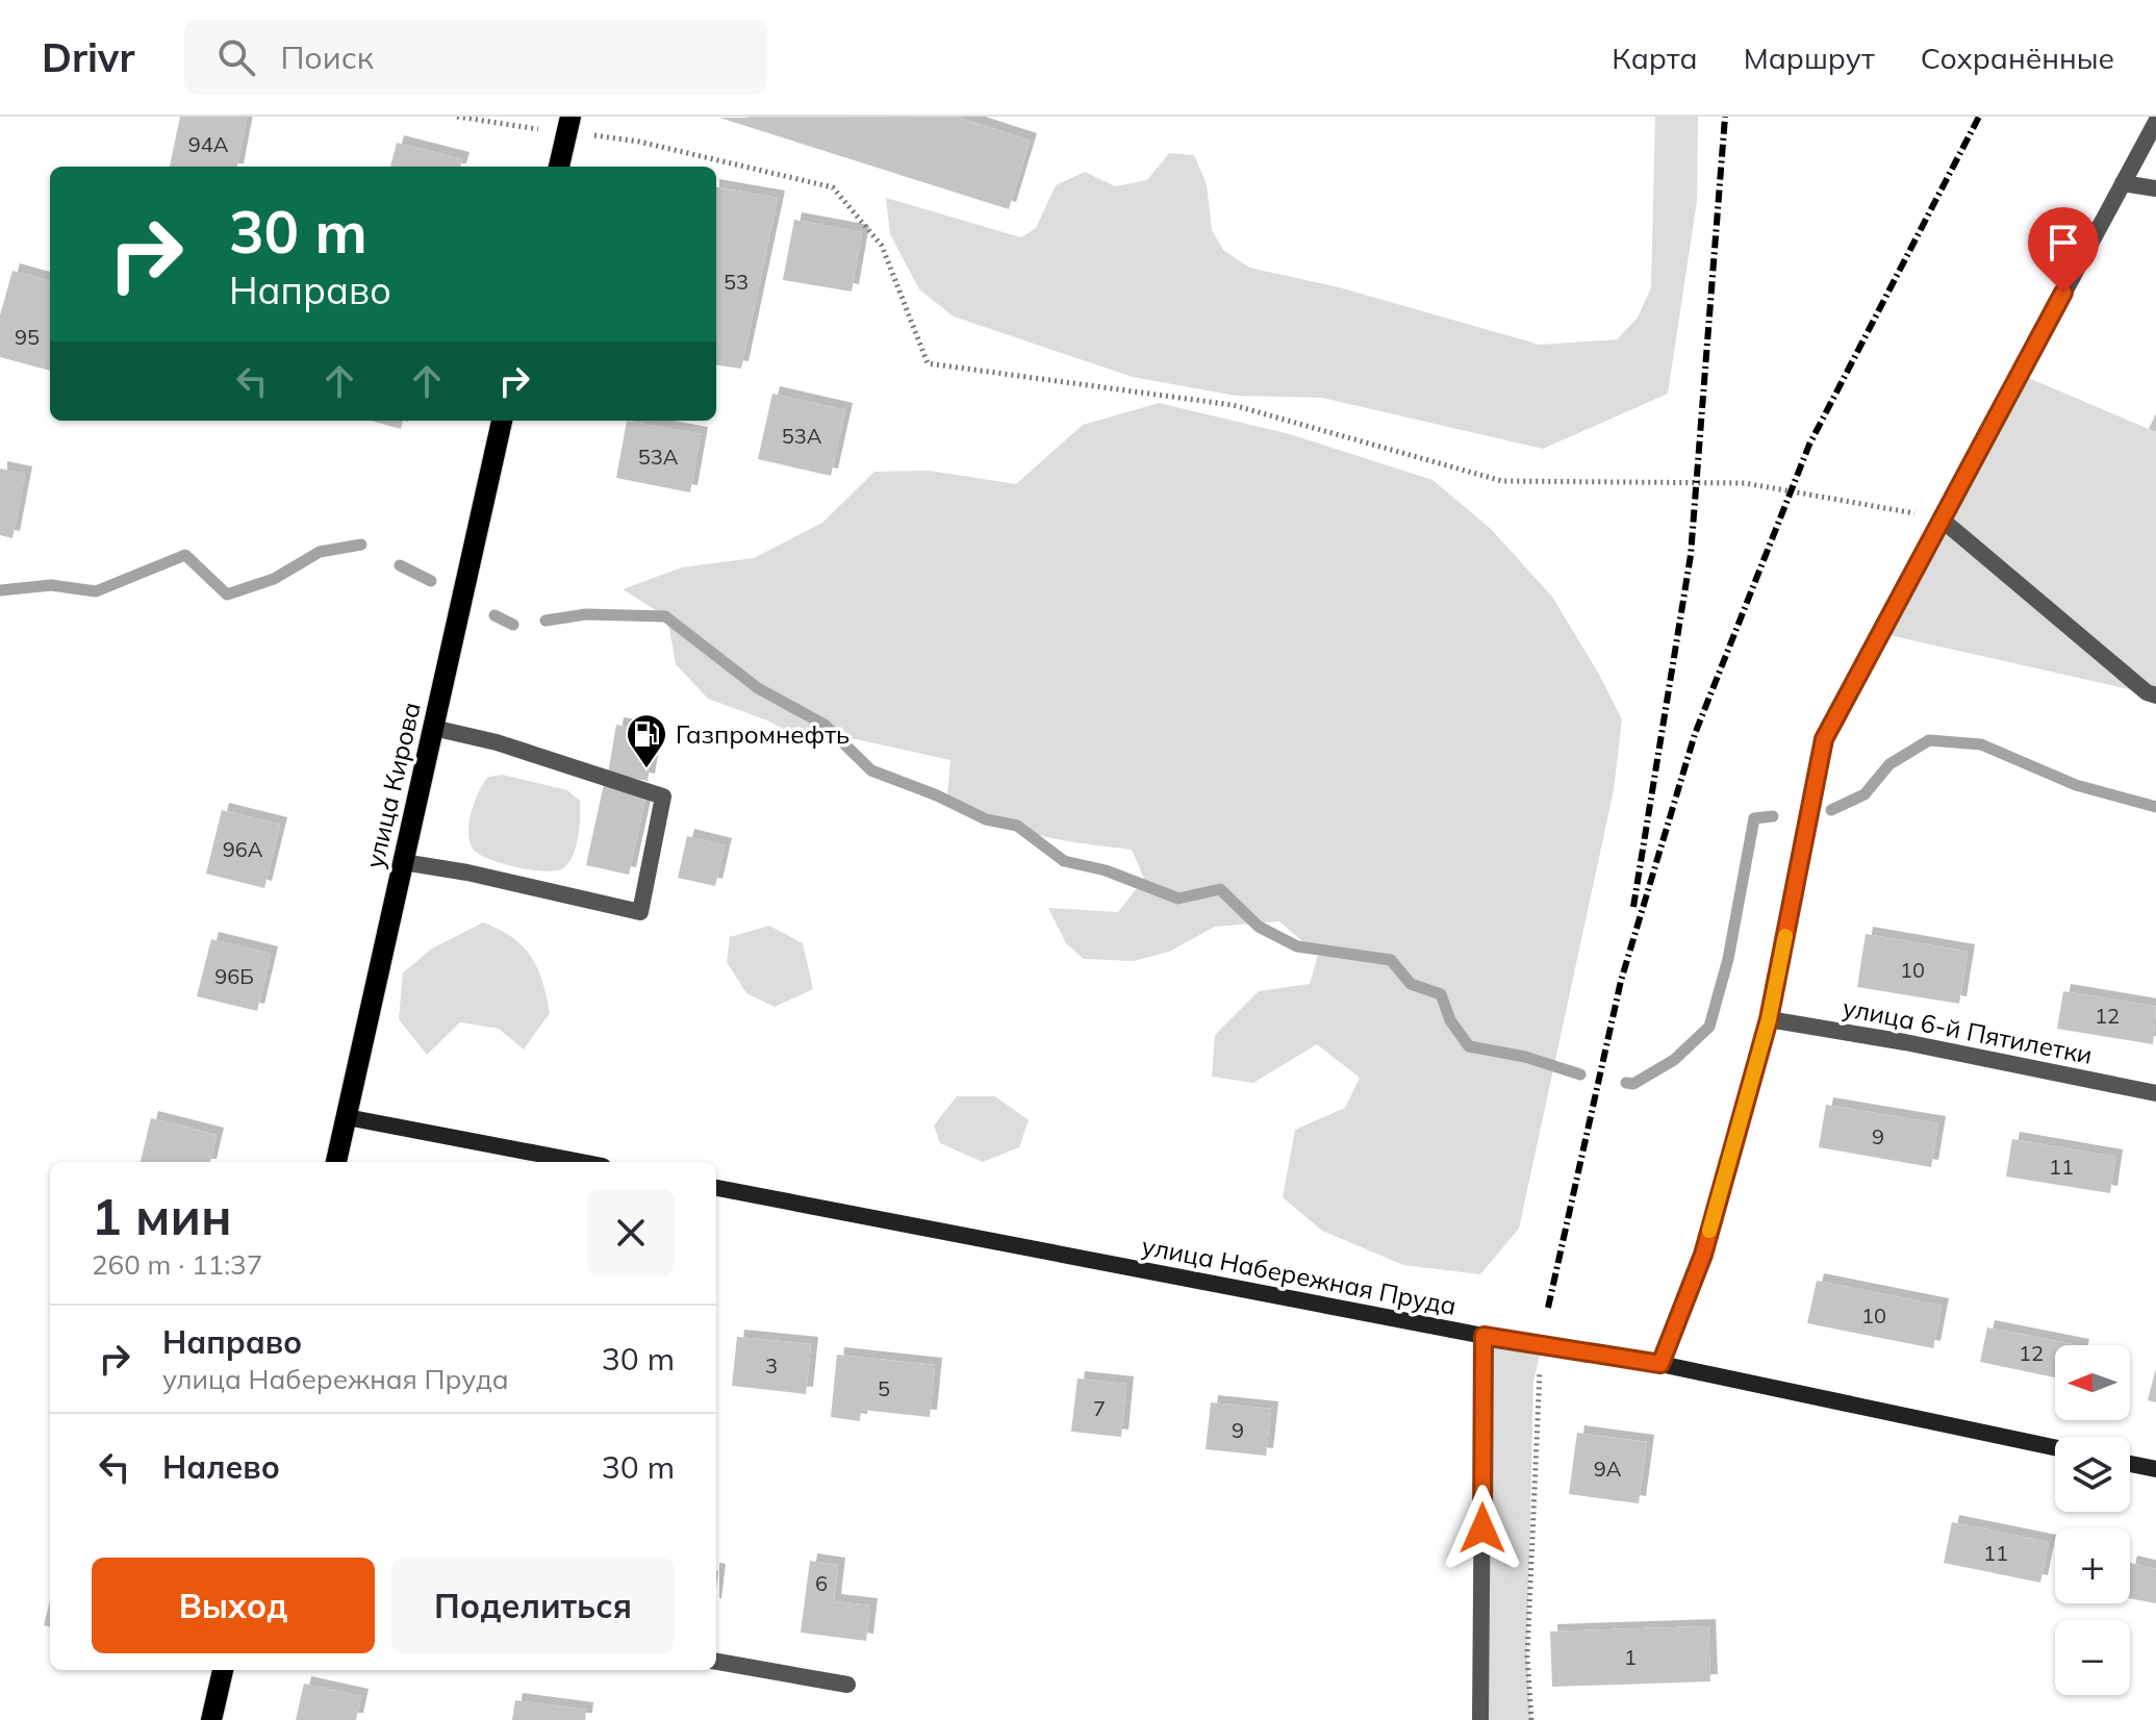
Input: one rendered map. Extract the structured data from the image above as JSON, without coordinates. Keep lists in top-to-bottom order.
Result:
{
  "streets": {
    "main road": ["улица Кирова"],
    "street": ["улица 6-й Пятилетки", "улица Набережная Пруда"]
  },
  "places": {
    "fuel station": ["Газпромнефть"]
  },
  "house_numbers": [
    "94А",
    "53",
    "95",
    "53А",
    "53А",
    "96А",
    "10",
    "96Б",
    "12",
    "9",
    "11",
    "10",
    "12",
    "3",
    "5",
    "7",
    "9",
    "9А",
    "11",
    "6",
    "1"
  ],
  "north": "left",
  "page": {
    "header": "Drivr",
    "search": "Поиск",
    "nav": ["Карта", "Маршрут", "Сохранённые"],
    "turn": ["30 m", "Направо"],
    "heading": ["1 мин", "260 m · 11:37"],
    "list": [
      {
        "name": "Направо",
        "note": "улица Набережная Пруда",
        "value": "30 m"
      },
      {
        "name": "Налево",
        "value": "30 m"
      }
    ],
    "map_buttons": ["+", "−"],
    "buttons": ["Выход", "Поделиться"]
  }
}
